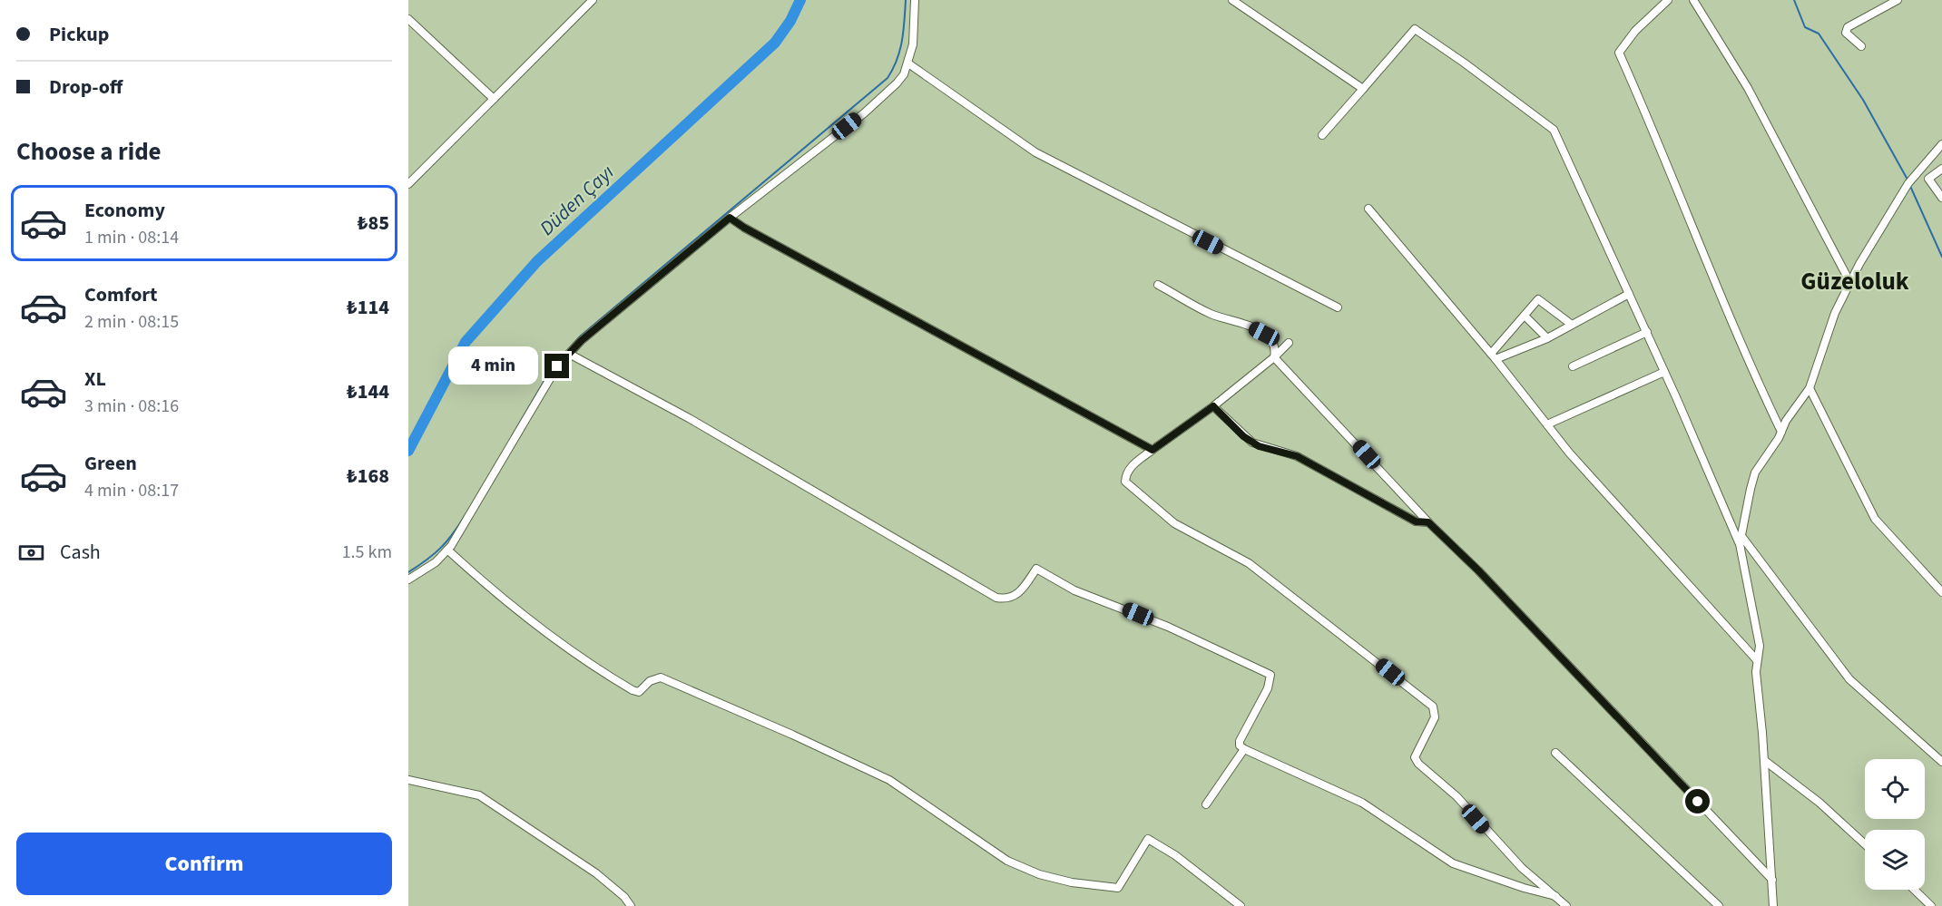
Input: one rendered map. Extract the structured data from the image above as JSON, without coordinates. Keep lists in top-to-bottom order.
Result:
{
  "districts": ["Güzeloluk"],
  "water": ["Düden Çayı"],
  "page": {
    "banner": ["Pickup", "Drop-off"],
    "heading": "Choose a ride",
    "list": [
      {
        "name": "Economy",
        "note": "1 min · 08:14",
        "value": "₺85"
      },
      {
        "name": "Comfort",
        "note": "2 min · 08:15",
        "value": "₺114"
      },
      {
        "name": "XL",
        "note": "3 min · 08:16",
        "value": "₺144"
      },
      {
        "name": "Green",
        "note": "4 min · 08:17",
        "value": "₺168"
      }
    ],
    "bubble": "4 min",
    "pay": ["Cash", "1.5 km"],
    "buttons": "Confirm"
  }
}
